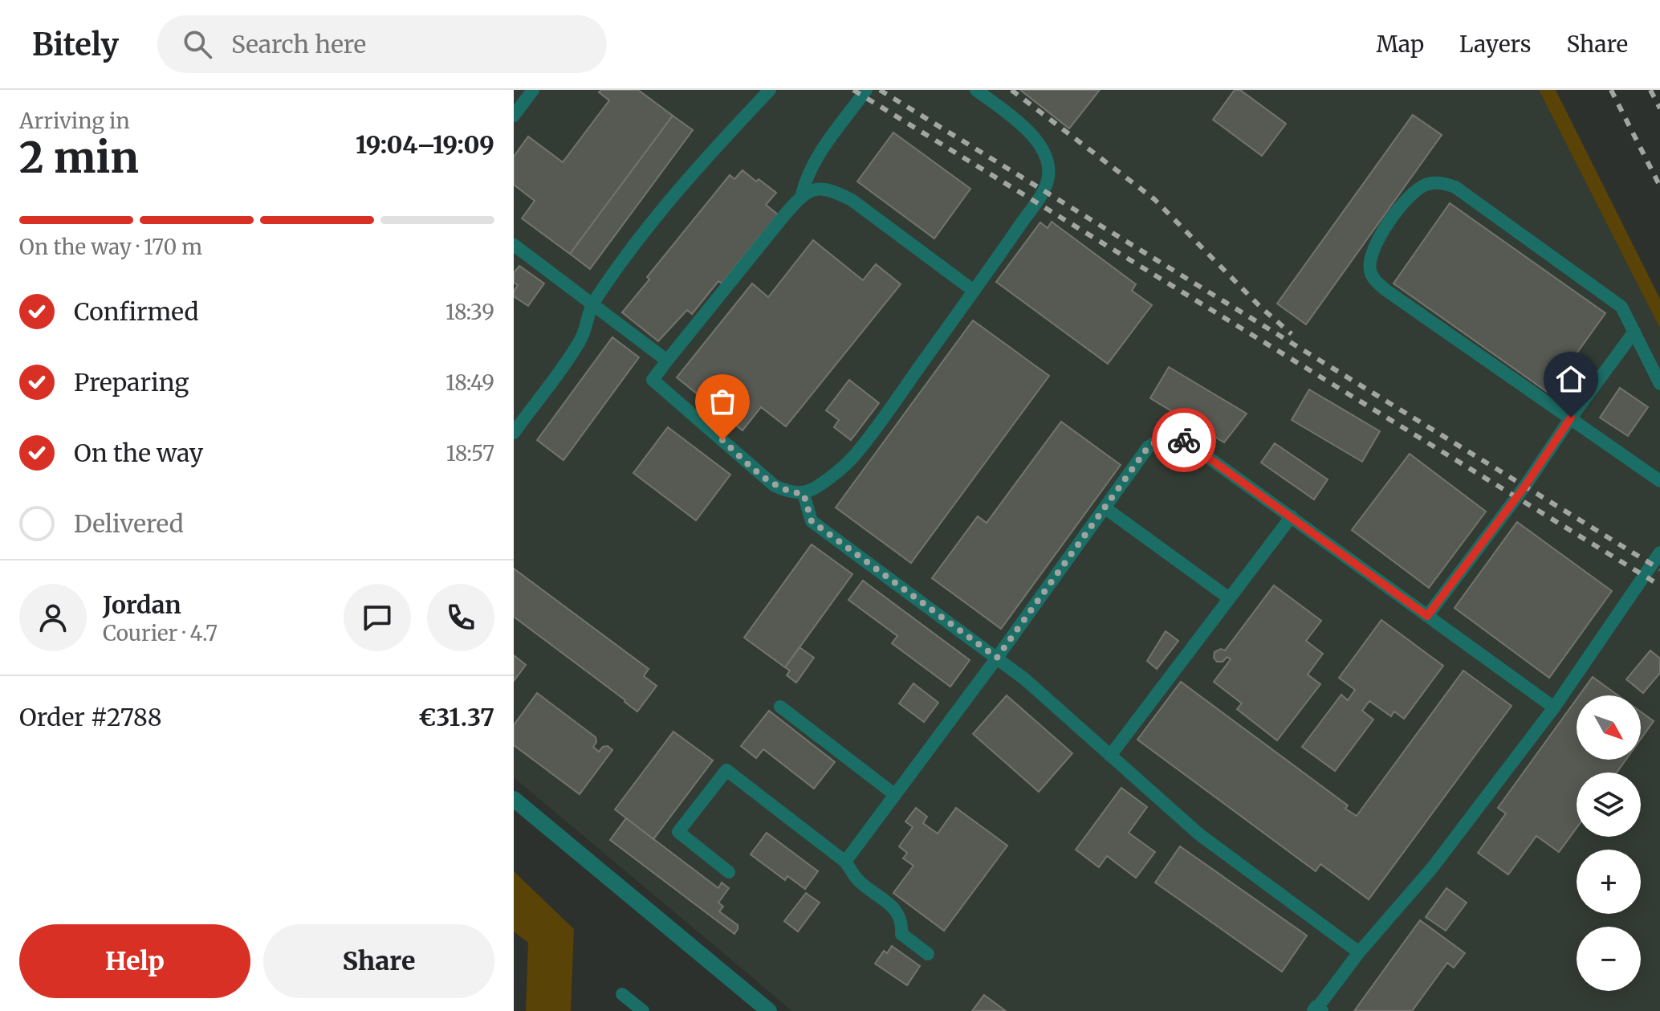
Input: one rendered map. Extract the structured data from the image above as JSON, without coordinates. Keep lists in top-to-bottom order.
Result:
{
  "north": "bottom right",
  "page": {
    "header": "Bitely",
    "search": "Search here",
    "nav": ["Map", "Layers", "Share"],
    "heading": ["2 min", "Arriving in", "19:04–19:09"],
    "panel": [
      "Jordan",
      "Courier · 4.7",
      "Order #2788",
      "€31.37"
    ],
    "bar": "On the way · 170 m",
    "list": [
      ["Confirmed", "18:39"],
      ["Preparing", "18:49"],
      ["On the way", "18:57"],
      "Delivered"
    ],
    "map_buttons": ["+", "−"],
    "buttons": ["Help", "Share"]
  }
}
